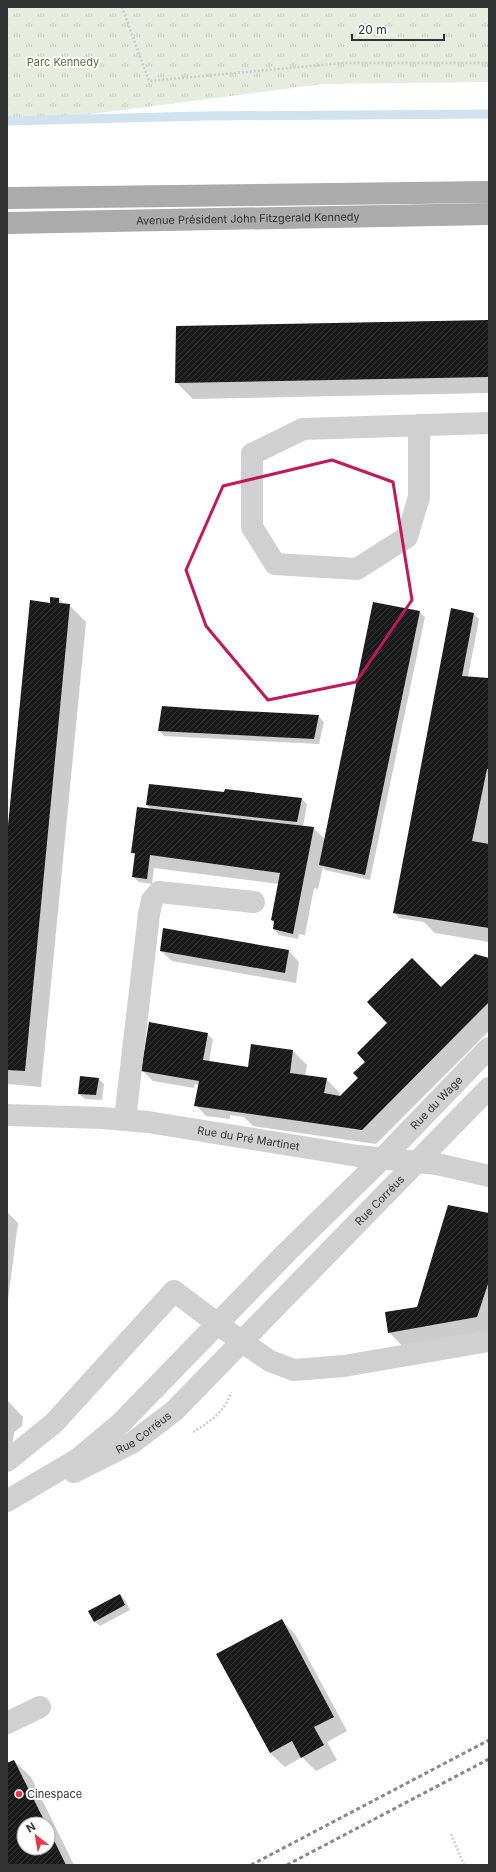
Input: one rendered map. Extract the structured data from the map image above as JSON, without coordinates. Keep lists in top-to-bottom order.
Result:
{
  "streets": {
    "main road": ["Avenue Président John Fitzgerald Kennedy"],
    "street": ["Rue du Wage", "Rue du Pré Martinet", "Rue Corréus"]
  },
  "crossings": [
    ["Rue du Wage", "Rue du Pré Martinet"],
    ["Rue du Wage", "Rue Corréus"],
    ["Rue du Pré Martinet", "Rue Corréus"]
  ],
  "parks": ["Parc Kennedy"],
  "places": ["Cinespace"],
  "scale_bar": "20 m",
  "north": "top left"
}
